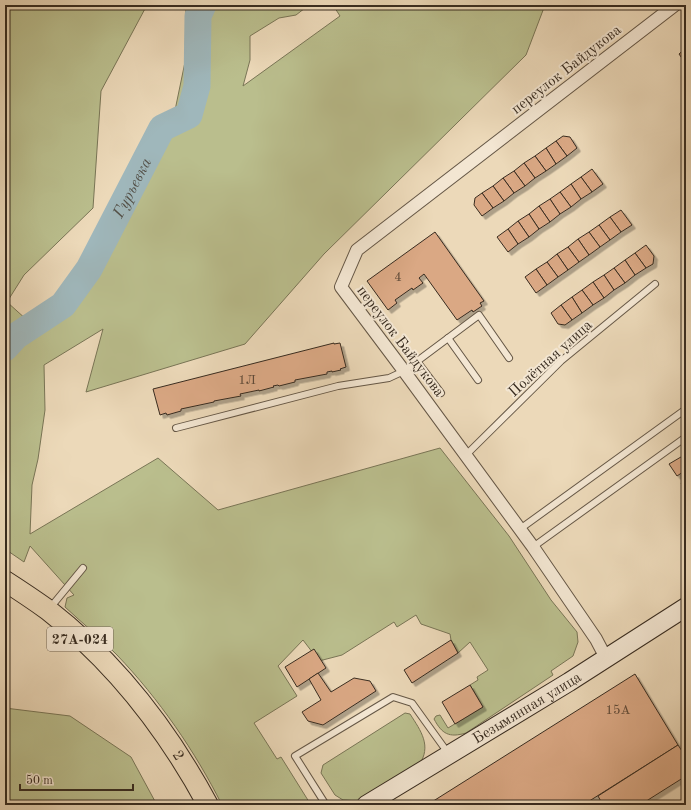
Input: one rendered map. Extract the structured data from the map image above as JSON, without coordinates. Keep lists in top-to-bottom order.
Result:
{
  "streets": {
    "main road": ["27А-024", "Безымянная улица", "2"],
    "street": ["переулок Байдукова"],
    "lane": ["Полётная улица"]
  },
  "crossings": [
    ["переулок Байдукова", "Полётная улица"],
    ["переулок Байдукова", "Безымянная улица"],
    ["27А-024", "2"]
  ],
  "water": ["Гурьевка"],
  "house_numbers": ["4", "1Л", "15А"],
  "scale_bar": "50 m"
}
